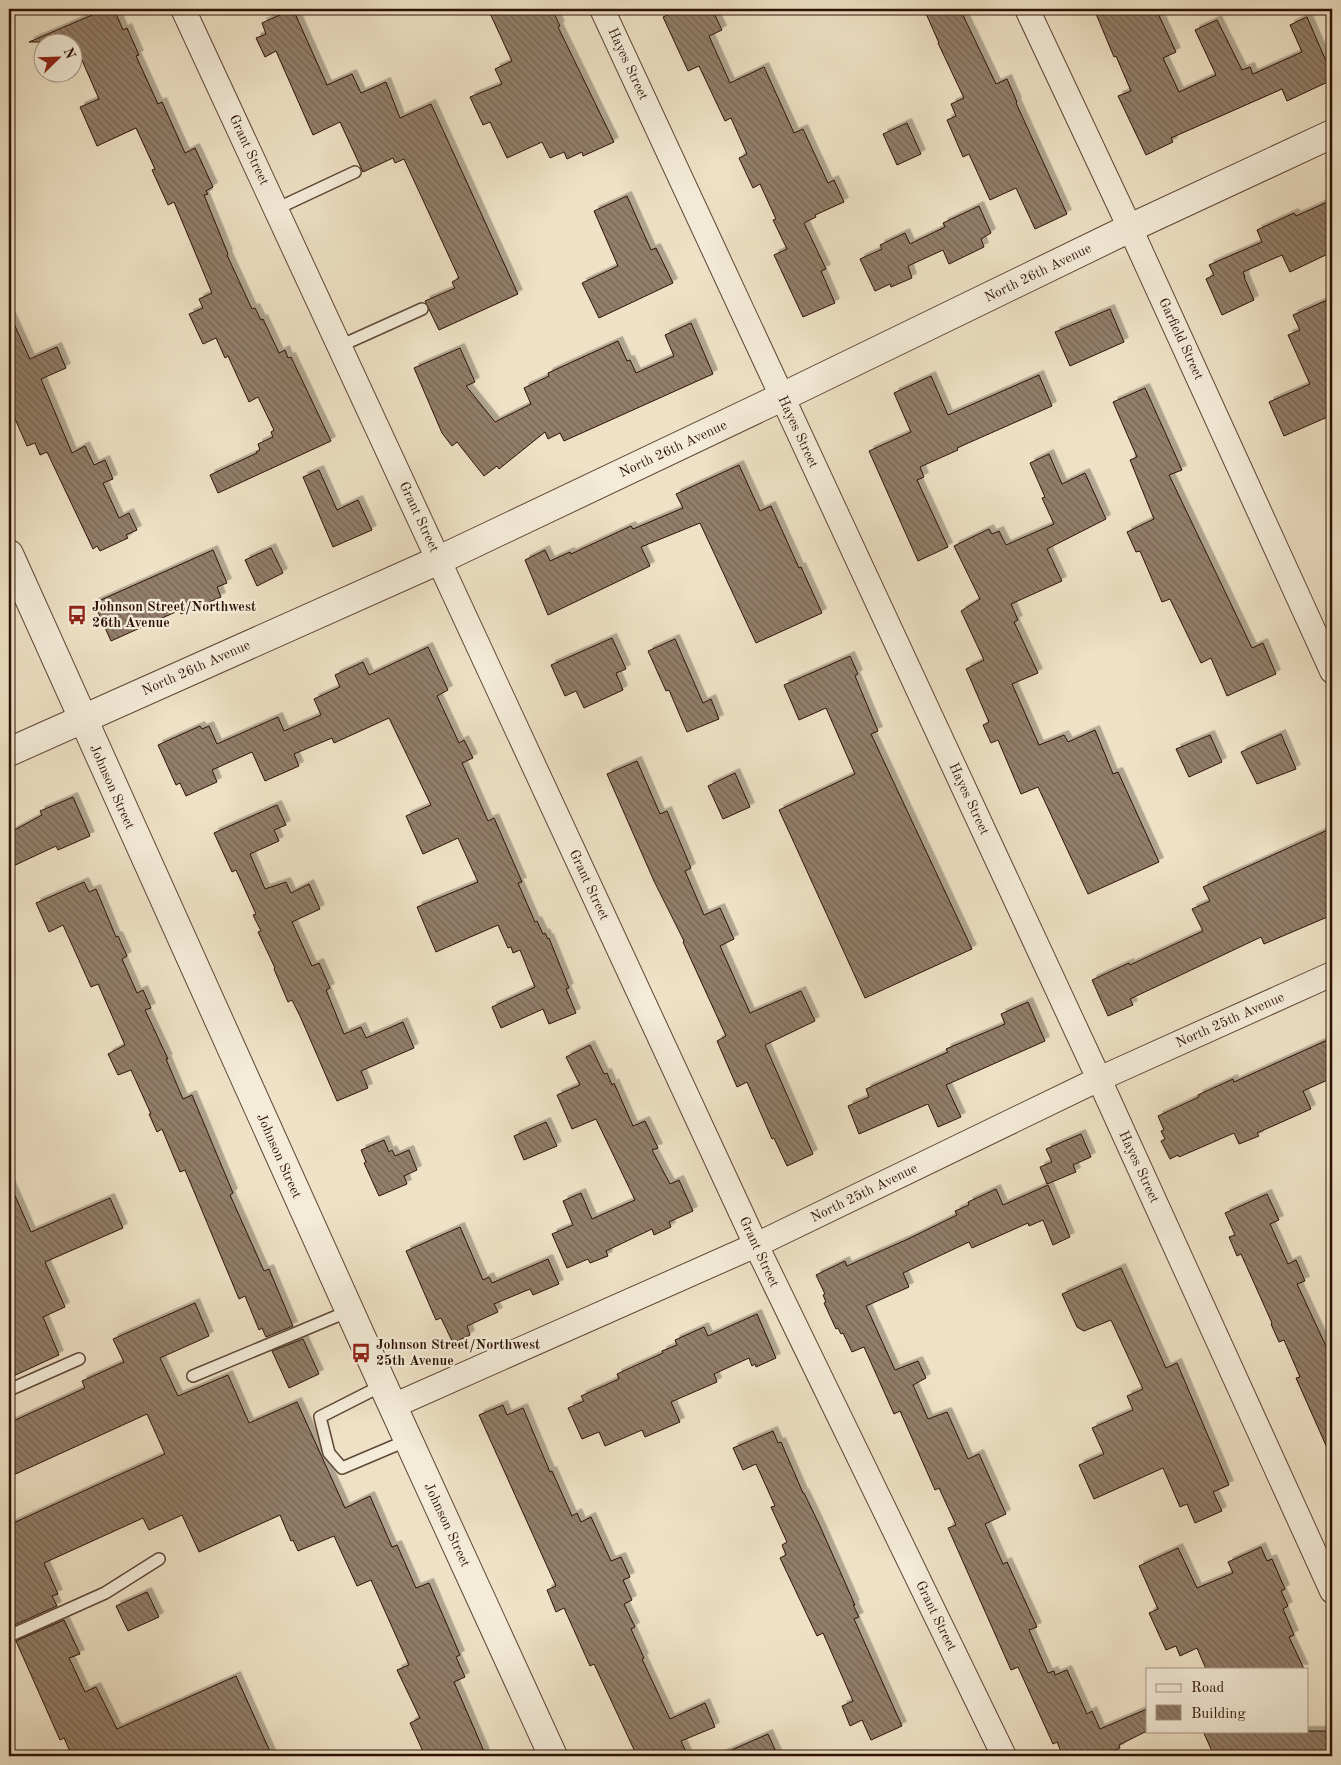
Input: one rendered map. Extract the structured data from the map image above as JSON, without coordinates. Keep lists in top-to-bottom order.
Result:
{
  "streets": {
    "street": [
      "Hayes Street",
      "Grant Street",
      "North 26th Avenue",
      "Garfield Street",
      "Johnson Street",
      "North 25th Avenue"
    ]
  },
  "crossings": [
    ["Hayes Street", "North 26th Avenue"],
    ["Hayes Street", "North 25th Avenue"],
    ["Grant Street", "North 26th Avenue"],
    ["Grant Street", "North 25th Avenue"],
    ["North 26th Avenue", "Garfield Street"],
    ["North 26th Avenue", "Johnson Street"],
    ["Johnson Street", "North 25th Avenue"]
  ],
  "places": {
    "bus stop": ["Johnson Street/Northwest 26th Avenue", "Johnson Street/Northwest 25th Avenue"]
  },
  "legend": ["Road", "Building"],
  "north": "top right"
}
